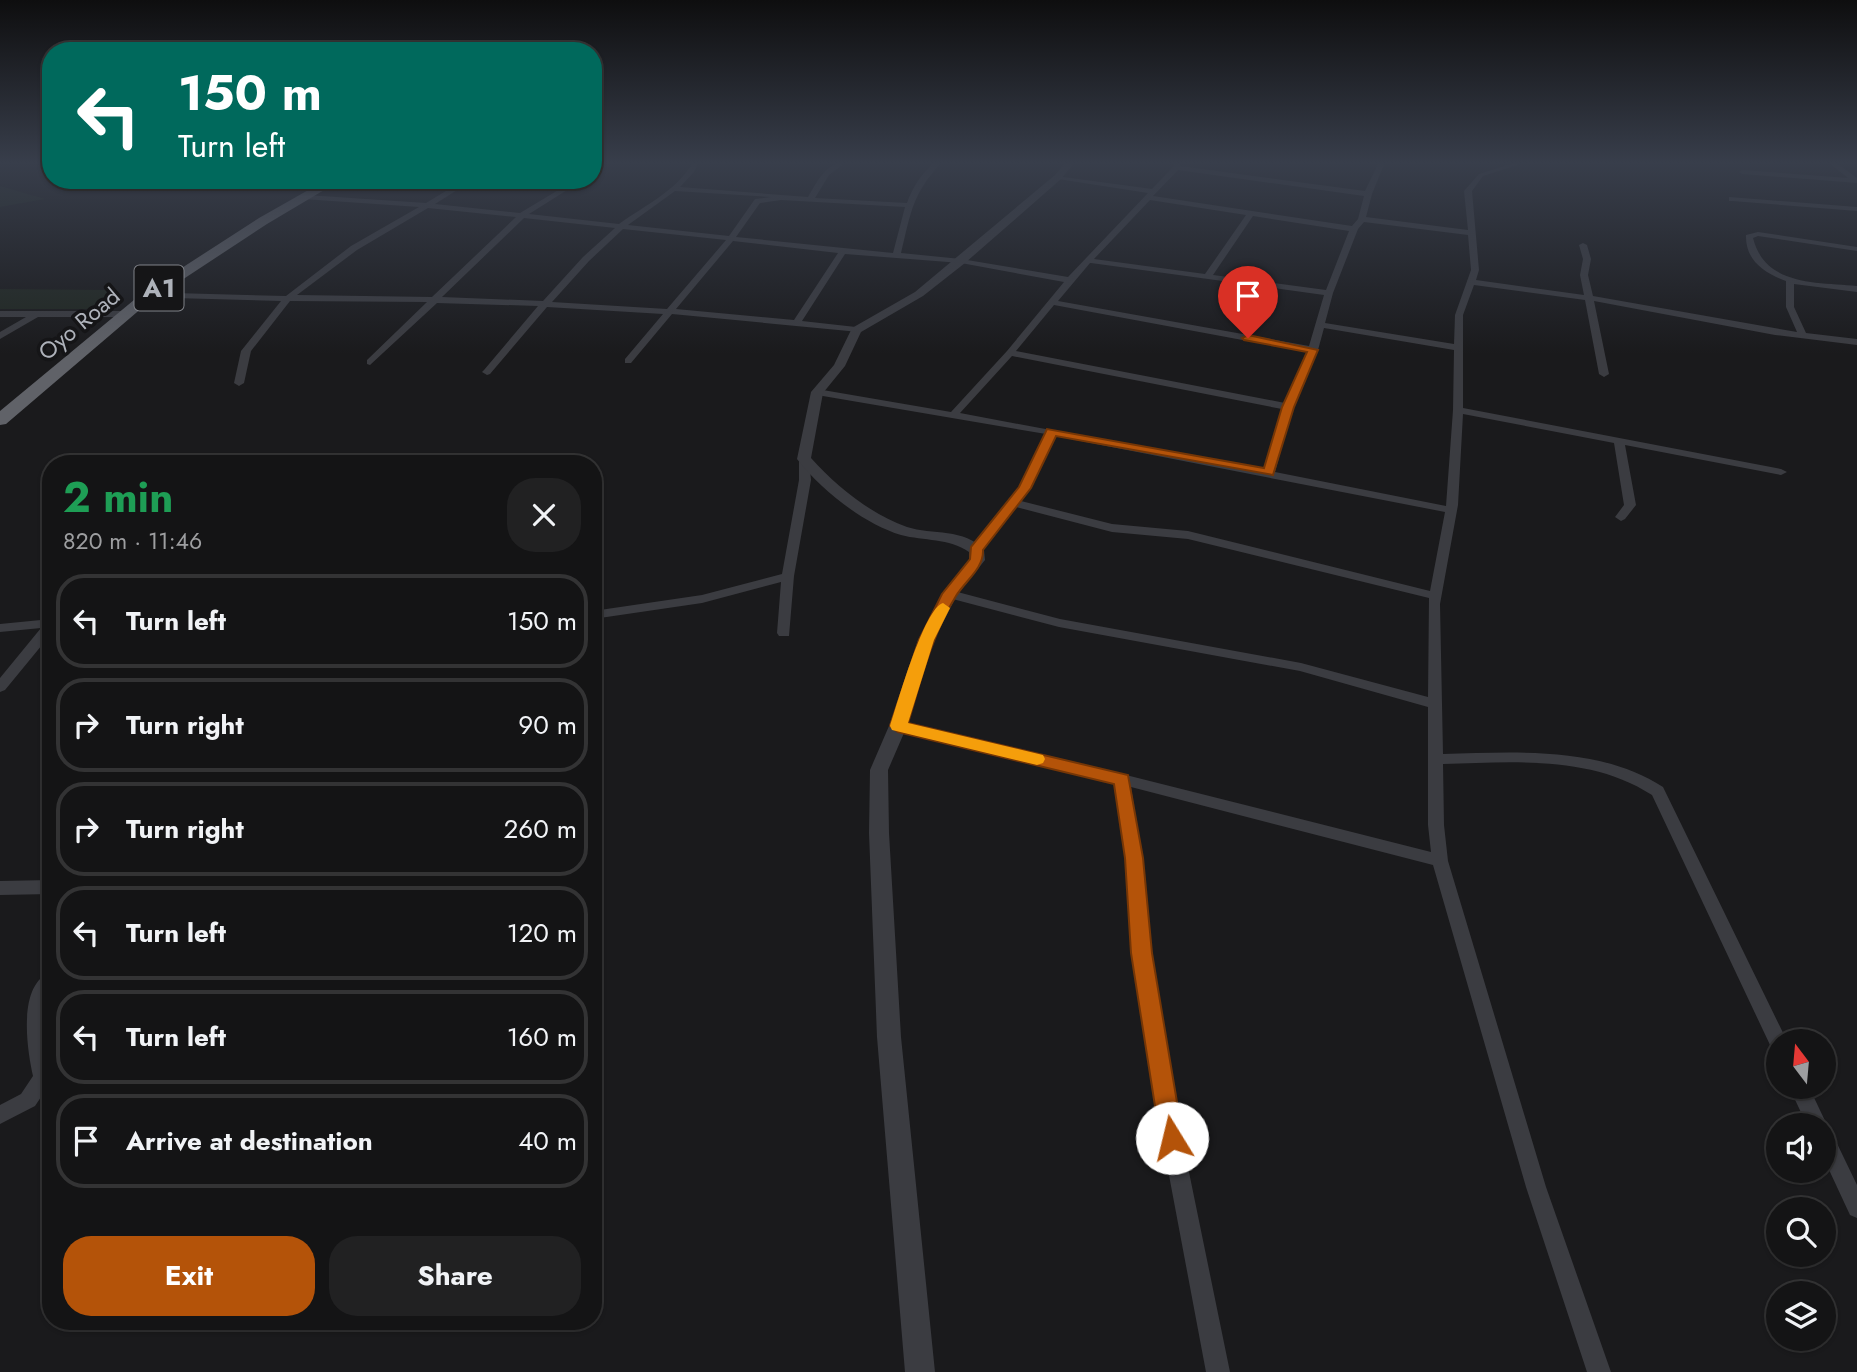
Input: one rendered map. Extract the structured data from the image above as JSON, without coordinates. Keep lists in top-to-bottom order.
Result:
{
  "streets": {
    "highway": ["A1", "Oyo Road"]
  },
  "north": "top",
  "page": {
    "turn": ["150 m", "Turn left"],
    "heading": ["2 min", "820 m · 11:46"],
    "list": [
      {
        "name": "Turn left",
        "value": "150 m"
      },
      {
        "name": "Turn right",
        "value": "90 m"
      },
      {
        "name": "Turn right",
        "value": "260 m"
      },
      {
        "name": "Turn left",
        "value": "120 m"
      },
      {
        "name": "Turn left",
        "value": "160 m"
      },
      {
        "name": "Arrive at destination",
        "value": "40 m"
      }
    ],
    "buttons": ["Exit", "Share"]
  }
}
